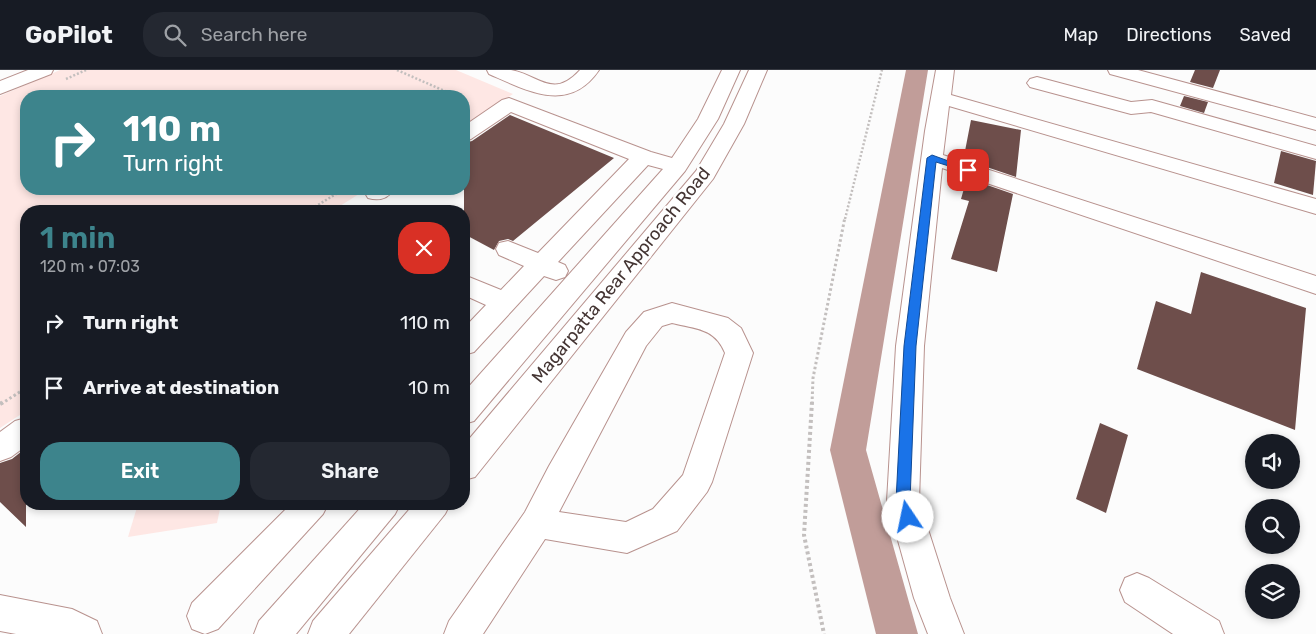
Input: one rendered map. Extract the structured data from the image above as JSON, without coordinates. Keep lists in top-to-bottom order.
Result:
{
  "streets": {
    "street": ["Magarpatta Rear Approach Road"]
  },
  "page": {
    "header": "GoPilot",
    "search": "Search here",
    "nav": ["Map", "Directions", "Saved"],
    "turn": ["110 m", "Turn right"],
    "heading": ["1 min", "120 m · 07:03"],
    "list": [
      {
        "name": "Turn right",
        "value": "110 m"
      },
      {
        "name": "Arrive at destination",
        "value": "10 m"
      }
    ],
    "buttons": ["Exit", "Share"]
  }
}
